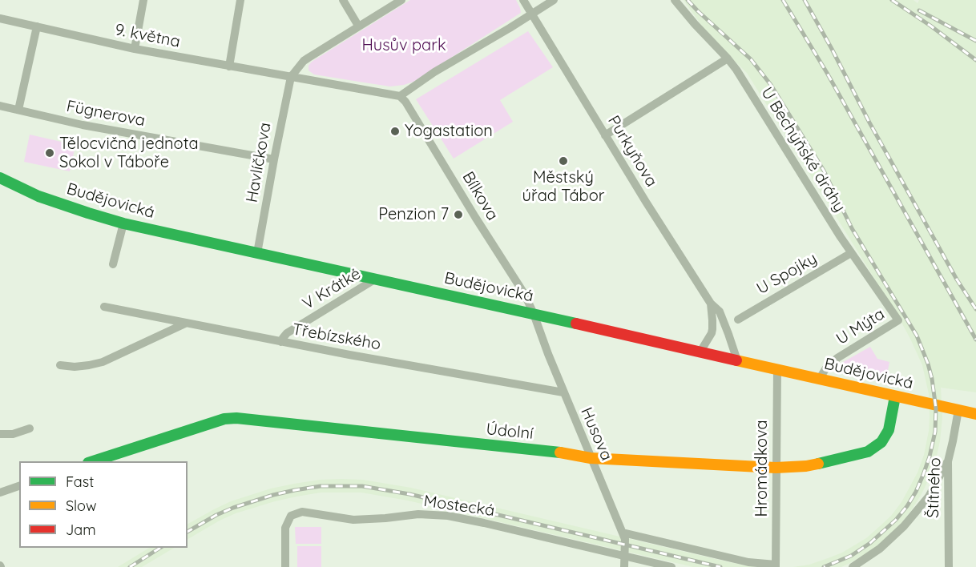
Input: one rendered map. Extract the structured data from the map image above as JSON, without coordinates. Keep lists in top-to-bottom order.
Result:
{
  "streets": {
    "main road": ["Budějovická", "Údolní"],
    "street": [
      "9. května",
      "Fügnerova",
      "U Bechyňské dráhy",
      "Purkyňova",
      "Havlíčkova",
      "Bílkova",
      "U Spojky",
      "V Krátké",
      "U Mýta",
      "Třebízského",
      "Husova",
      "Hromádkova",
      "Štítného",
      "Mostecká"
    ]
  },
  "crossings": [
    ["9. května", "Havlíčkova"],
    ["9. května", "Bílkova"],
    ["Fügnerova", "Havlíčkova"],
    ["U Bechyňské dráhy", "U Spojky"],
    ["U Bechyňské dráhy", "U Mýta"],
    ["Purkyňova", "Budějovická"],
    ["Havlíčkova", "Budějovická"],
    ["Bílkova", "Budějovická"],
    ["Bílkova", "Husova"],
    ["Budějovická", "V Krátké"],
    ["Budějovická", "U Mýta"],
    ["Budějovická", "Údolní"],
    ["Budějovická", "Husova"],
    ["Budějovická", "Hromádkova"],
    ["Budějovická", "Štítného"],
    ["V Krátké", "Třebízského"],
    ["Třebízského", "Husova"],
    ["Údolní", "Husova"],
    ["Údolní", "Hromádkova"],
    ["Husova", "Mostecká"]
  ],
  "parks": ["Husův park"],
  "places": [
    "Yogastation",
    "Tělocvičná jednota Sokol v Táboře",
    "Městský úřad Tábor",
    "Penzion 7"
  ],
  "legend": ["Fast", "Slow", "Jam"]
}
